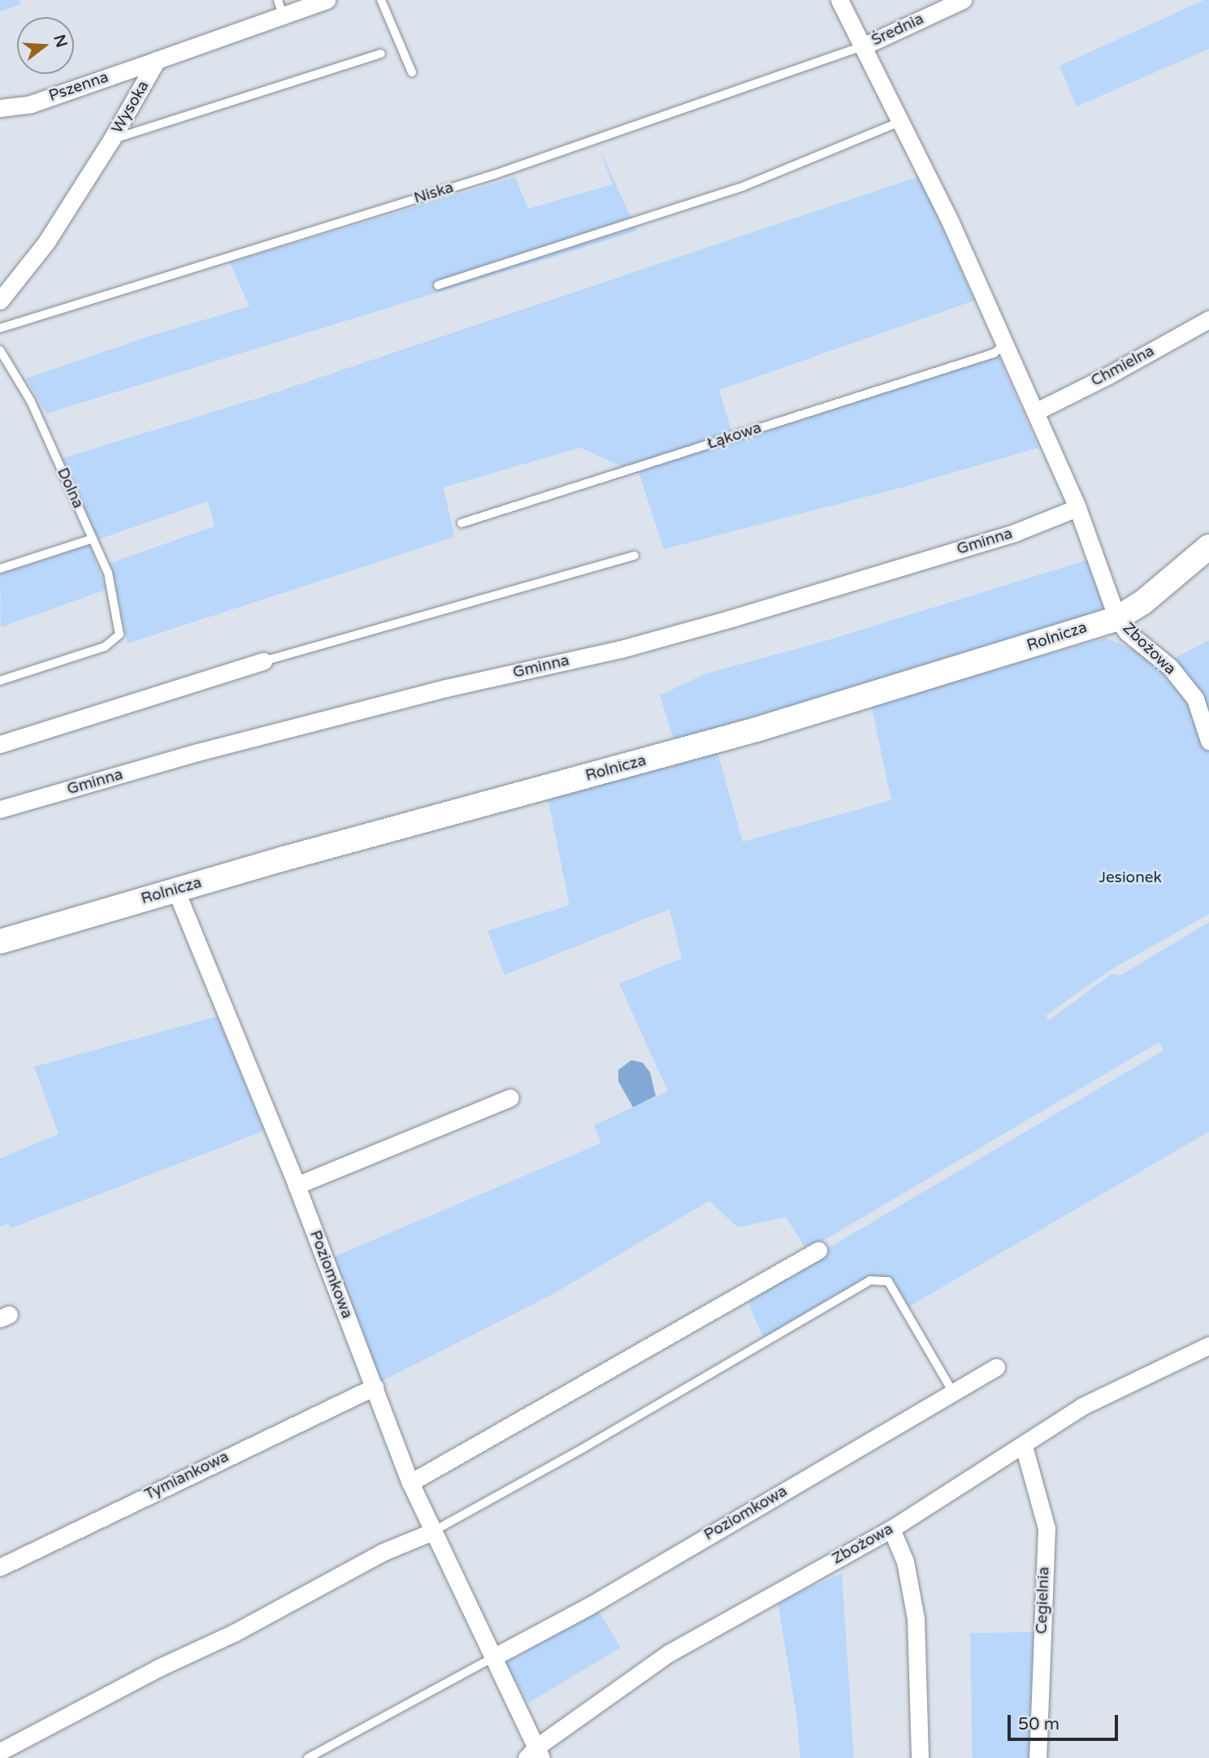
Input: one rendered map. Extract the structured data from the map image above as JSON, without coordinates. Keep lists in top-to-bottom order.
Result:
{
  "streets": {
    "street": [
      "Średnia",
      "Pszenna",
      "Wysoka",
      "Chmielna",
      "Gminna",
      "Rolnicza",
      "Zbożowa",
      "Poziomkowa",
      "Tymiankowa",
      "Cegielnia"
    ],
    "lane": ["Niska", "Łąkowa", "Dolna"]
  },
  "crossings": [
    ["Średnia", "Niska"],
    ["Pszenna", "Wysoka"],
    ["Rolnicza", "Zbożowa"],
    ["Rolnicza", "Poziomkowa"],
    ["Zbożowa", "Poziomkowa"],
    ["Zbożowa", "Cegielnia"],
    ["Poziomkowa", "Tymiankowa"]
  ],
  "parks": ["Jesionek"],
  "scale_bar": "50 m",
  "north": "right"
}
